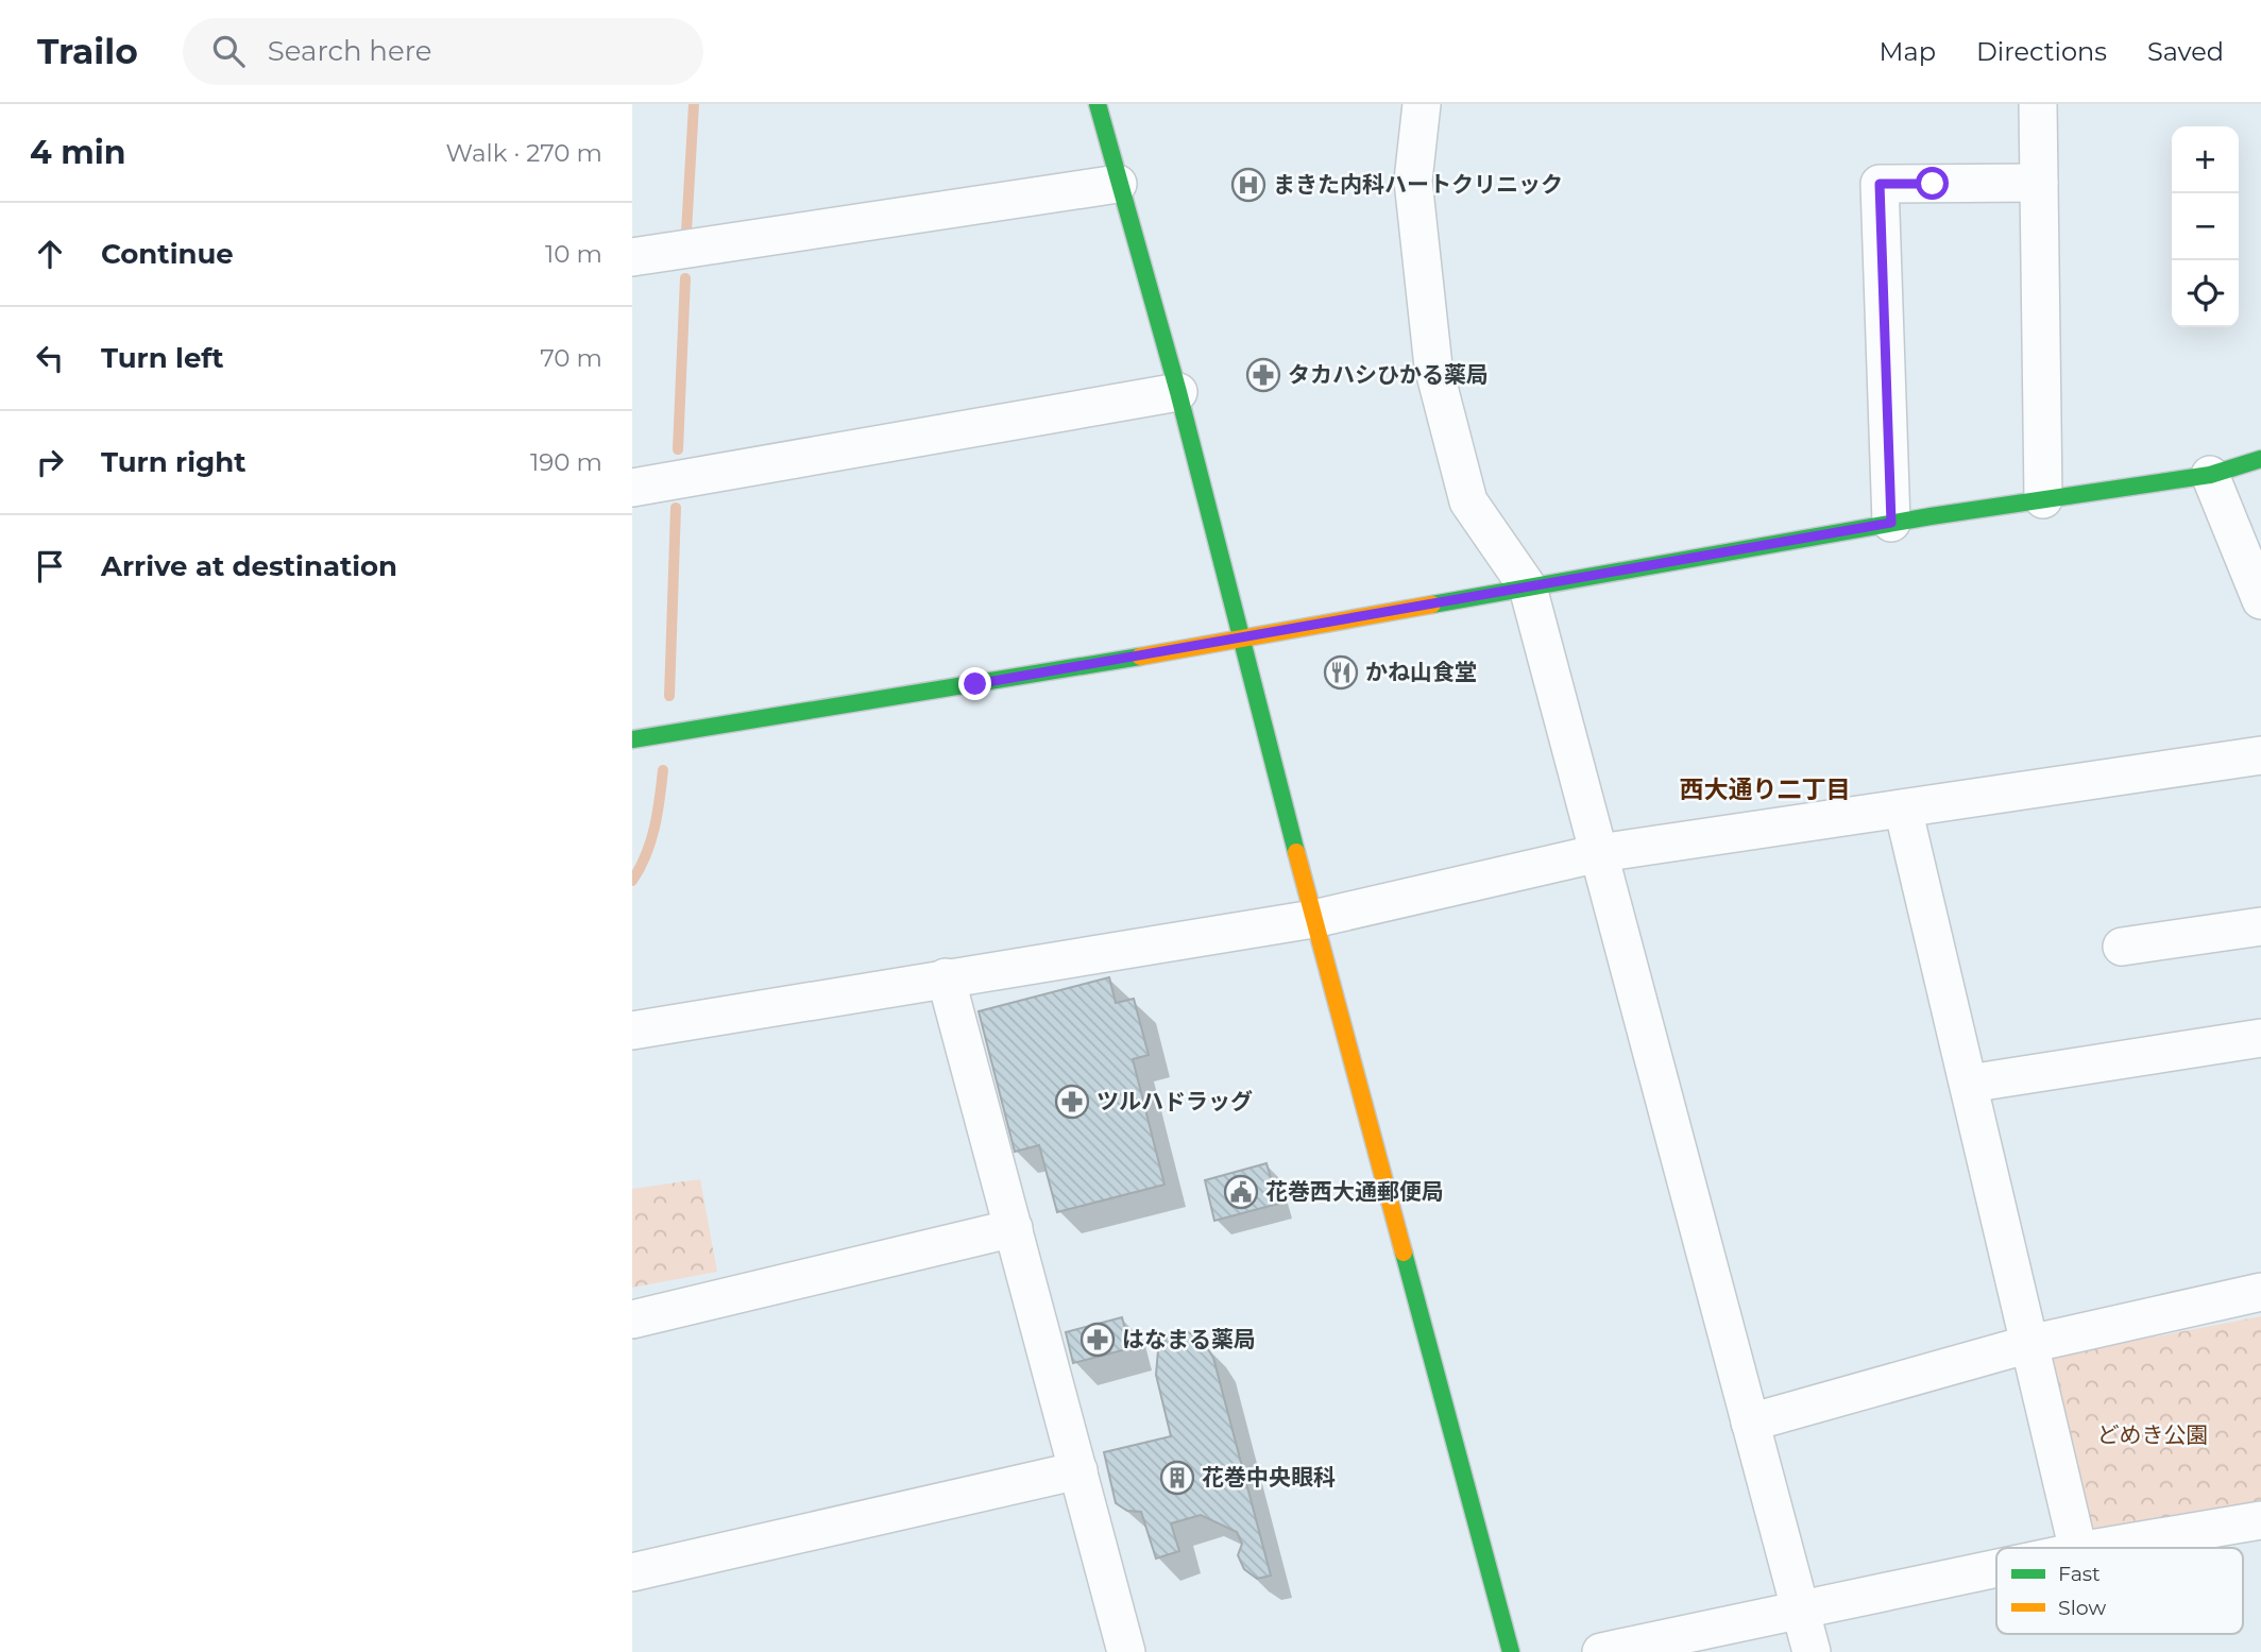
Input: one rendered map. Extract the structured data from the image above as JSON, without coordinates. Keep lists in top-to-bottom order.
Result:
{
  "districts": ["西大通り二丁目"],
  "parks": ["どめき公園"],
  "places": {
    "hospital": ["まきた内科ハートクリニック"],
    "pharmacy": ["タカハシひかる薬局", "ツルハドラッグ", "はなまる薬局"],
    "restaurant": ["かね山食堂"],
    "public building": ["花巻西大通郵便局"],
    "building": ["花巻中央眼科"]
  },
  "legend": ["Fast", "Slow"],
  "page": {
    "header": "Trailo",
    "search": "Search here",
    "nav": ["Map", "Directions", "Saved"],
    "heading": ["4 min", "Walk · 270 m"],
    "map_buttons": ["+", "−"],
    "list": [
      ["Continue", "10 m"],
      ["Turn left", "70 m"],
      ["Turn right", "190 m"],
      "Arrive at destination"
    ]
  }
}
